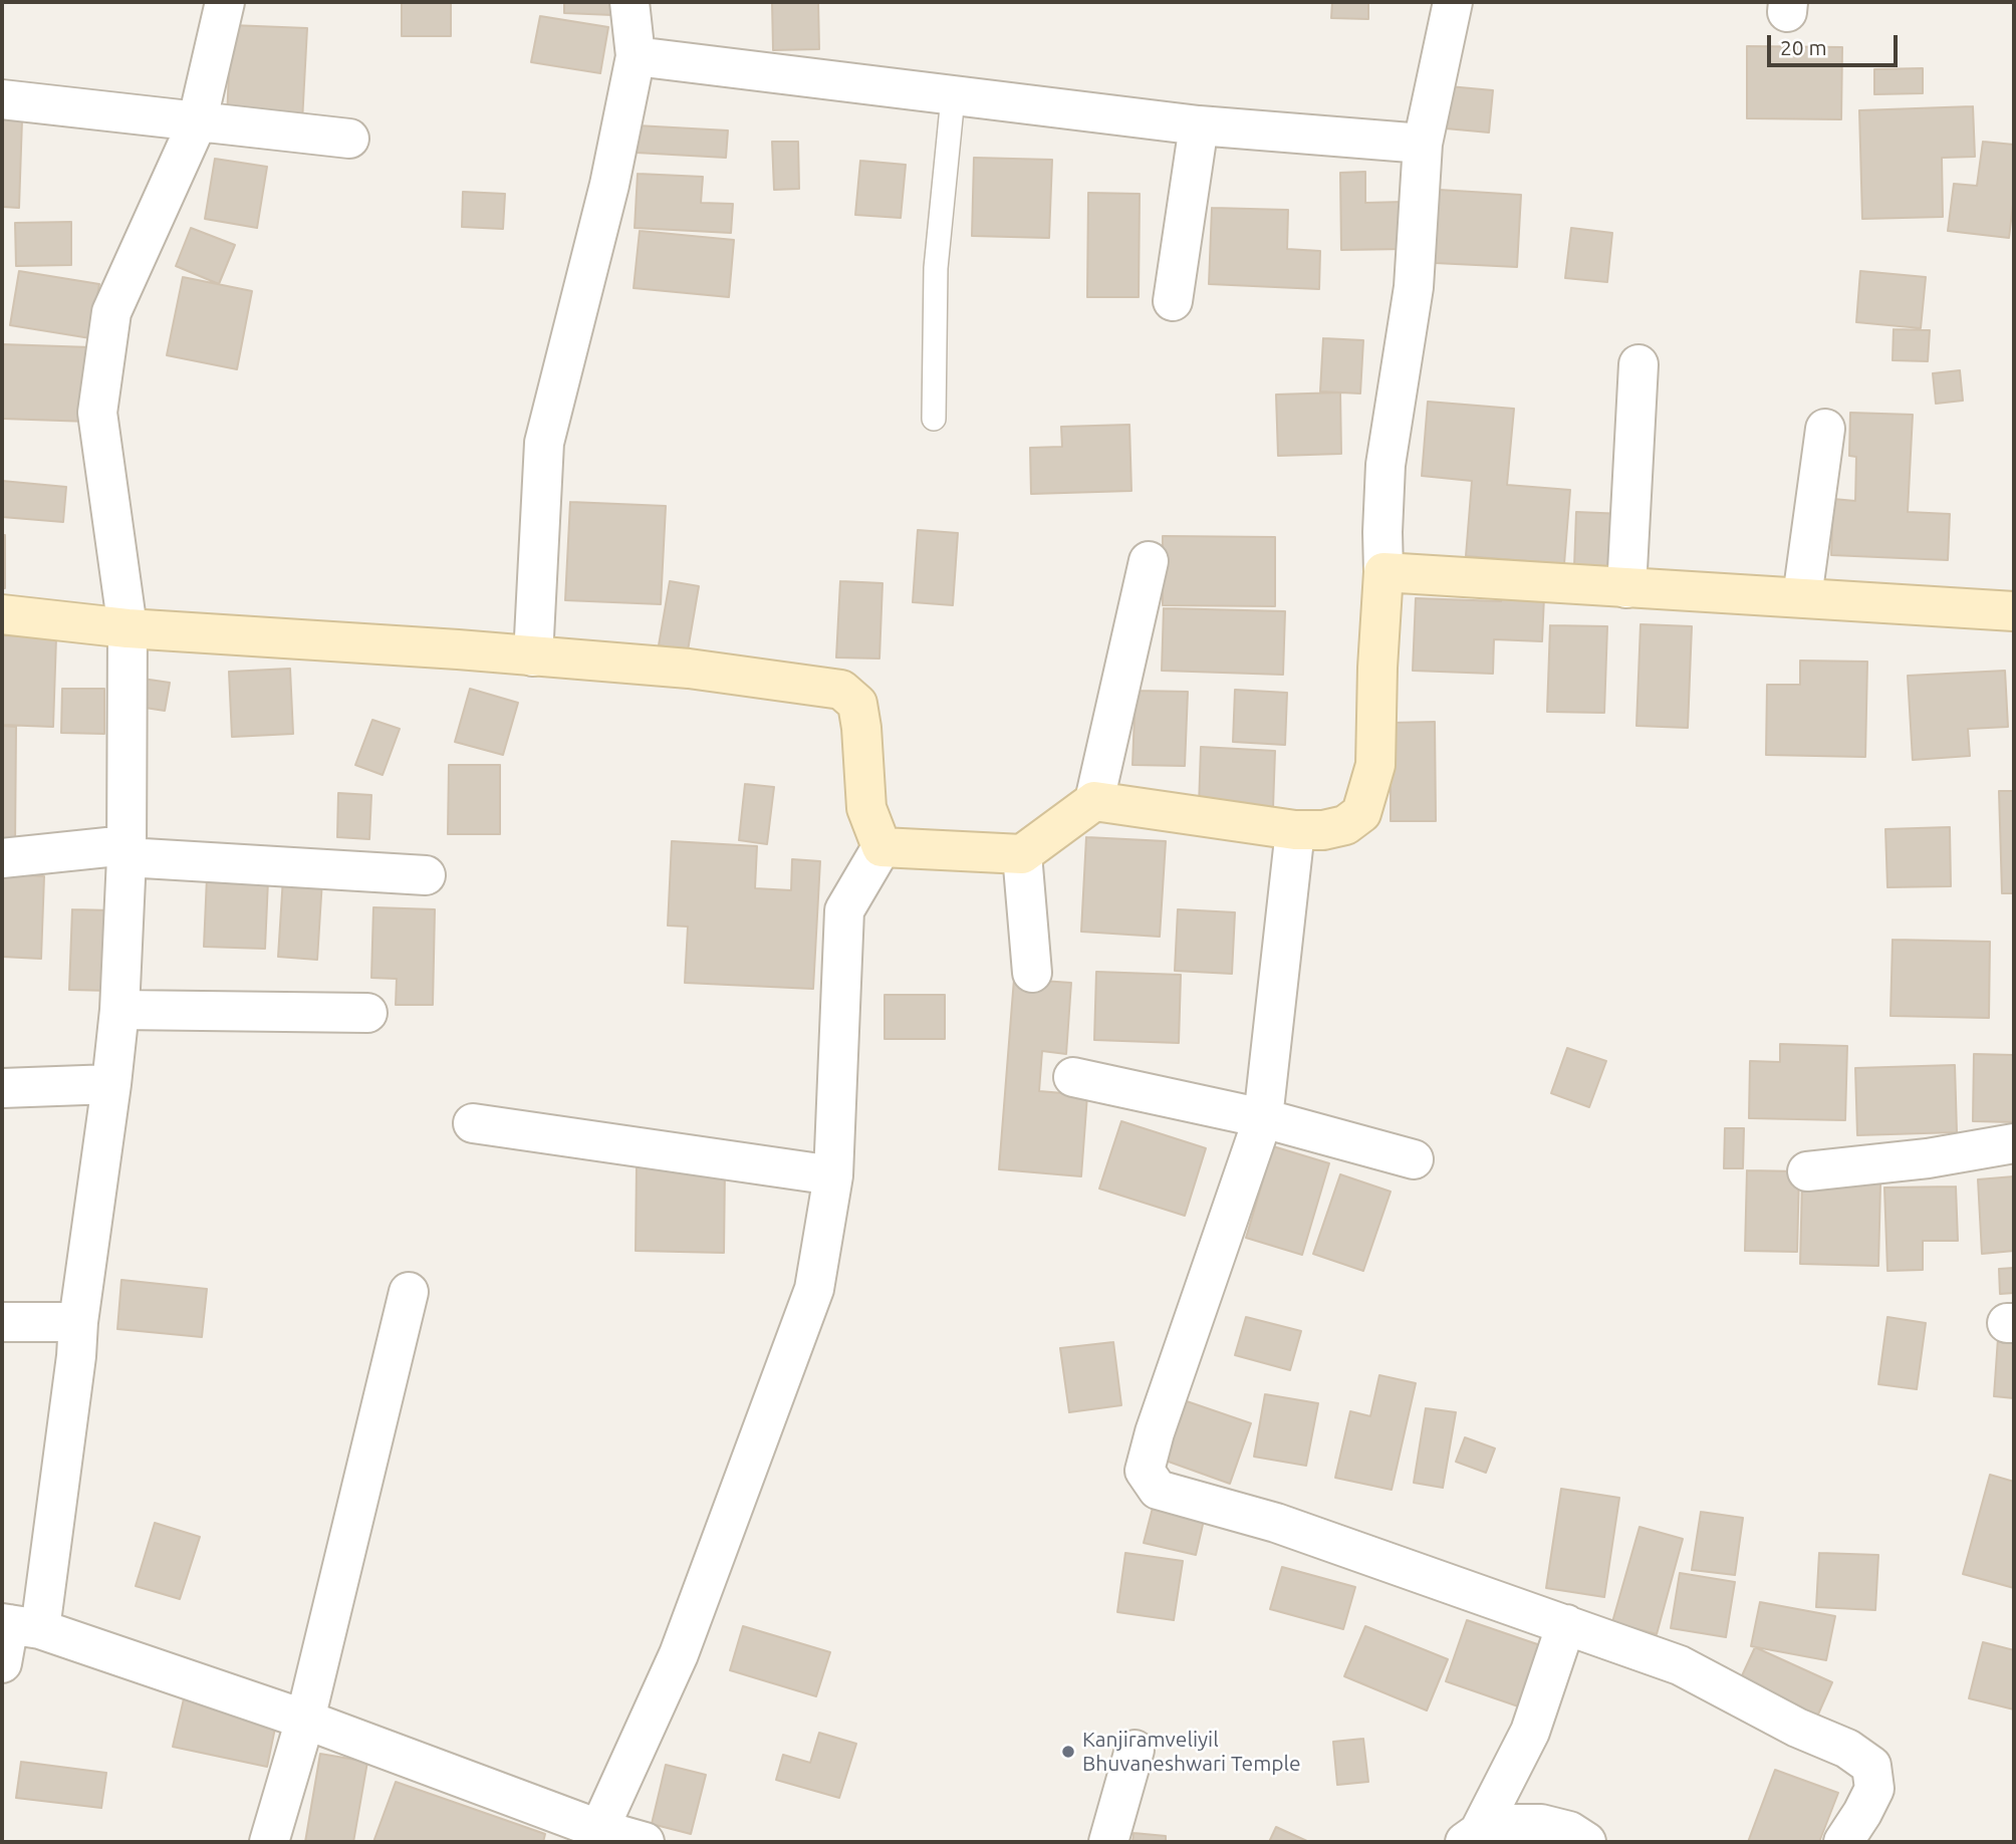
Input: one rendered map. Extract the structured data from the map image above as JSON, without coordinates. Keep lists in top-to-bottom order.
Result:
{
  "places": ["Kanjiramveliyil Bhuvaneshwari Temple"],
  "scale_bar": "20 m"
}
